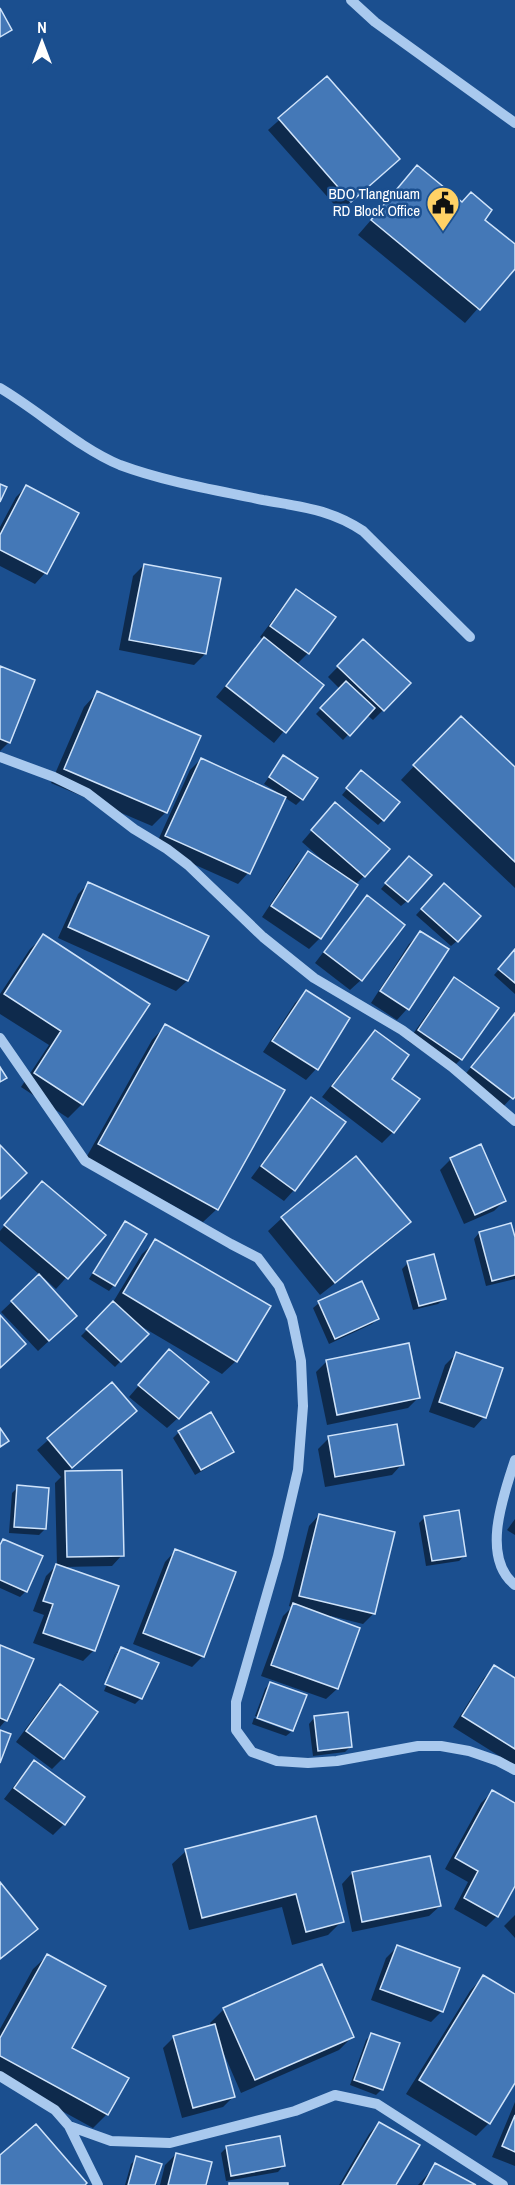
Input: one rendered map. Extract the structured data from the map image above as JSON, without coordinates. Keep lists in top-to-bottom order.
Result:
{
  "places": {
    "public building": ["BDO Tlangnuam RD Block Office"]
  },
  "north": "top"
}
